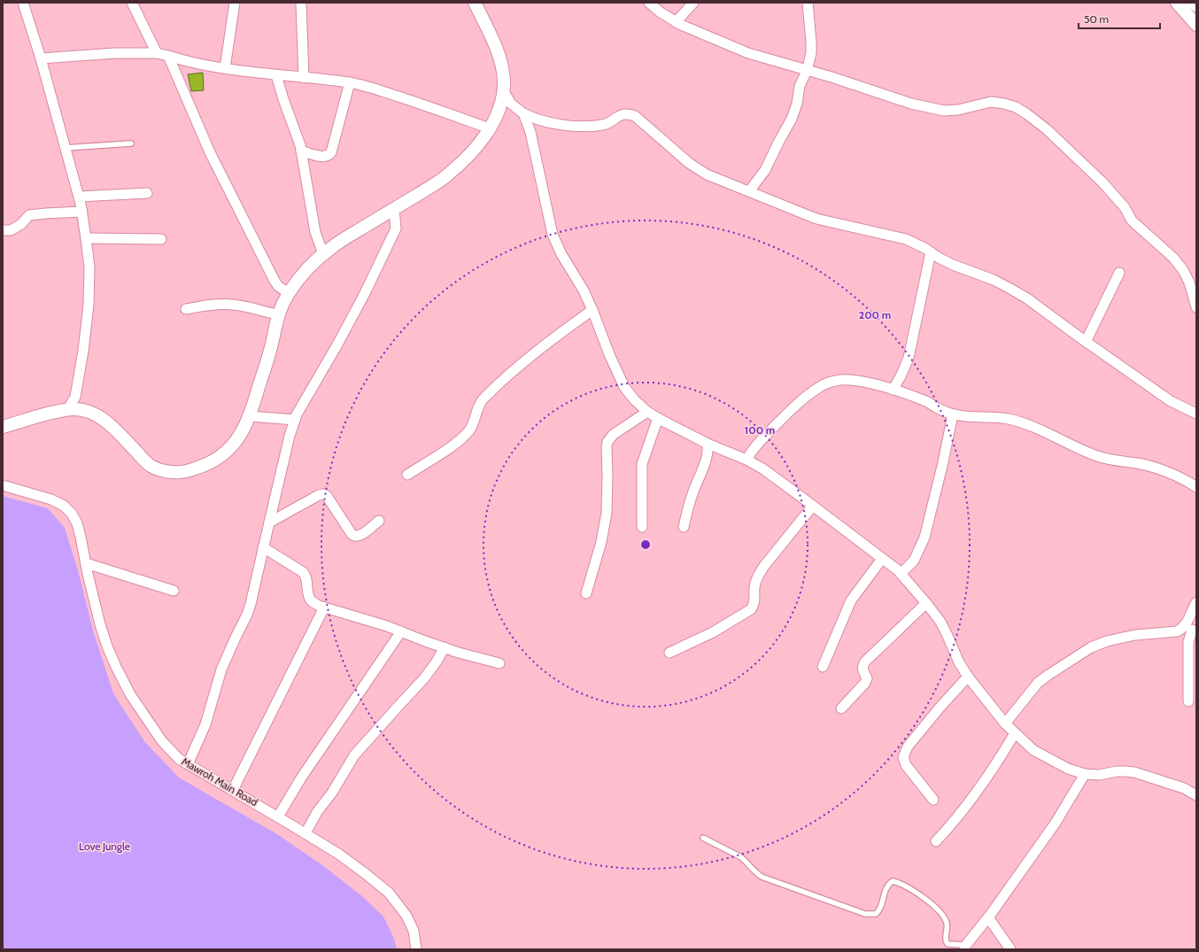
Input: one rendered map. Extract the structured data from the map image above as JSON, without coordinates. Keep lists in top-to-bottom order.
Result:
{
  "streets": {
    "street": ["Mawroh Main Road"]
  },
  "parks": ["Love Jungle"],
  "scale_bar": "50 m",
  "rings": ["200 m", "100 m"]
}
